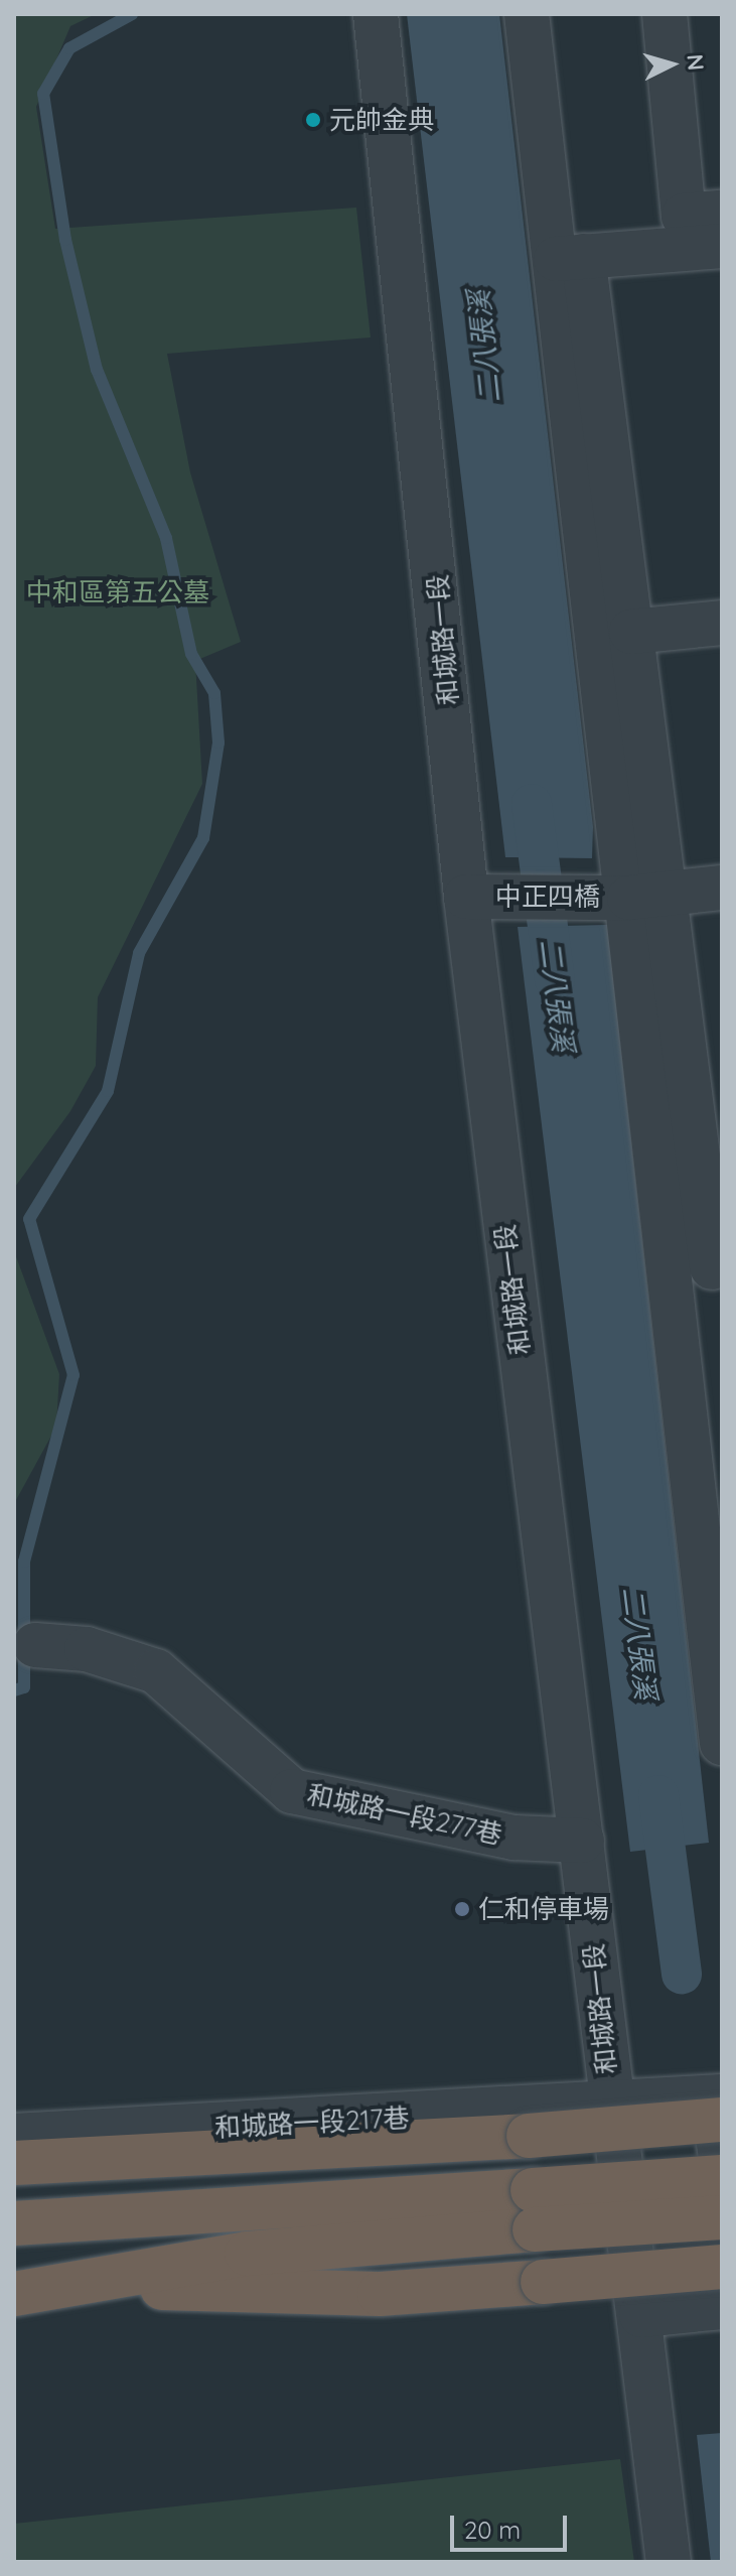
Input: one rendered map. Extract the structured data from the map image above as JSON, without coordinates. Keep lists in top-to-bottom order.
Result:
{
  "streets": {
    "street": [
      "和城路一段",
      "中正四橋",
      "和城路一段277巷",
      "和城路一段217巷"
    ]
  },
  "crossings": [
    ["和城路一段", "中正四橋"],
    ["和城路一段", "和城路一段277巷"],
    ["和城路一段", "和城路一段217巷"]
  ],
  "water": ["二八張溪"],
  "parks": ["中和區第五公墓"],
  "places": ["元帥金典", "仁和停車場"],
  "scale_bar": "20 m",
  "north": "right"
}
